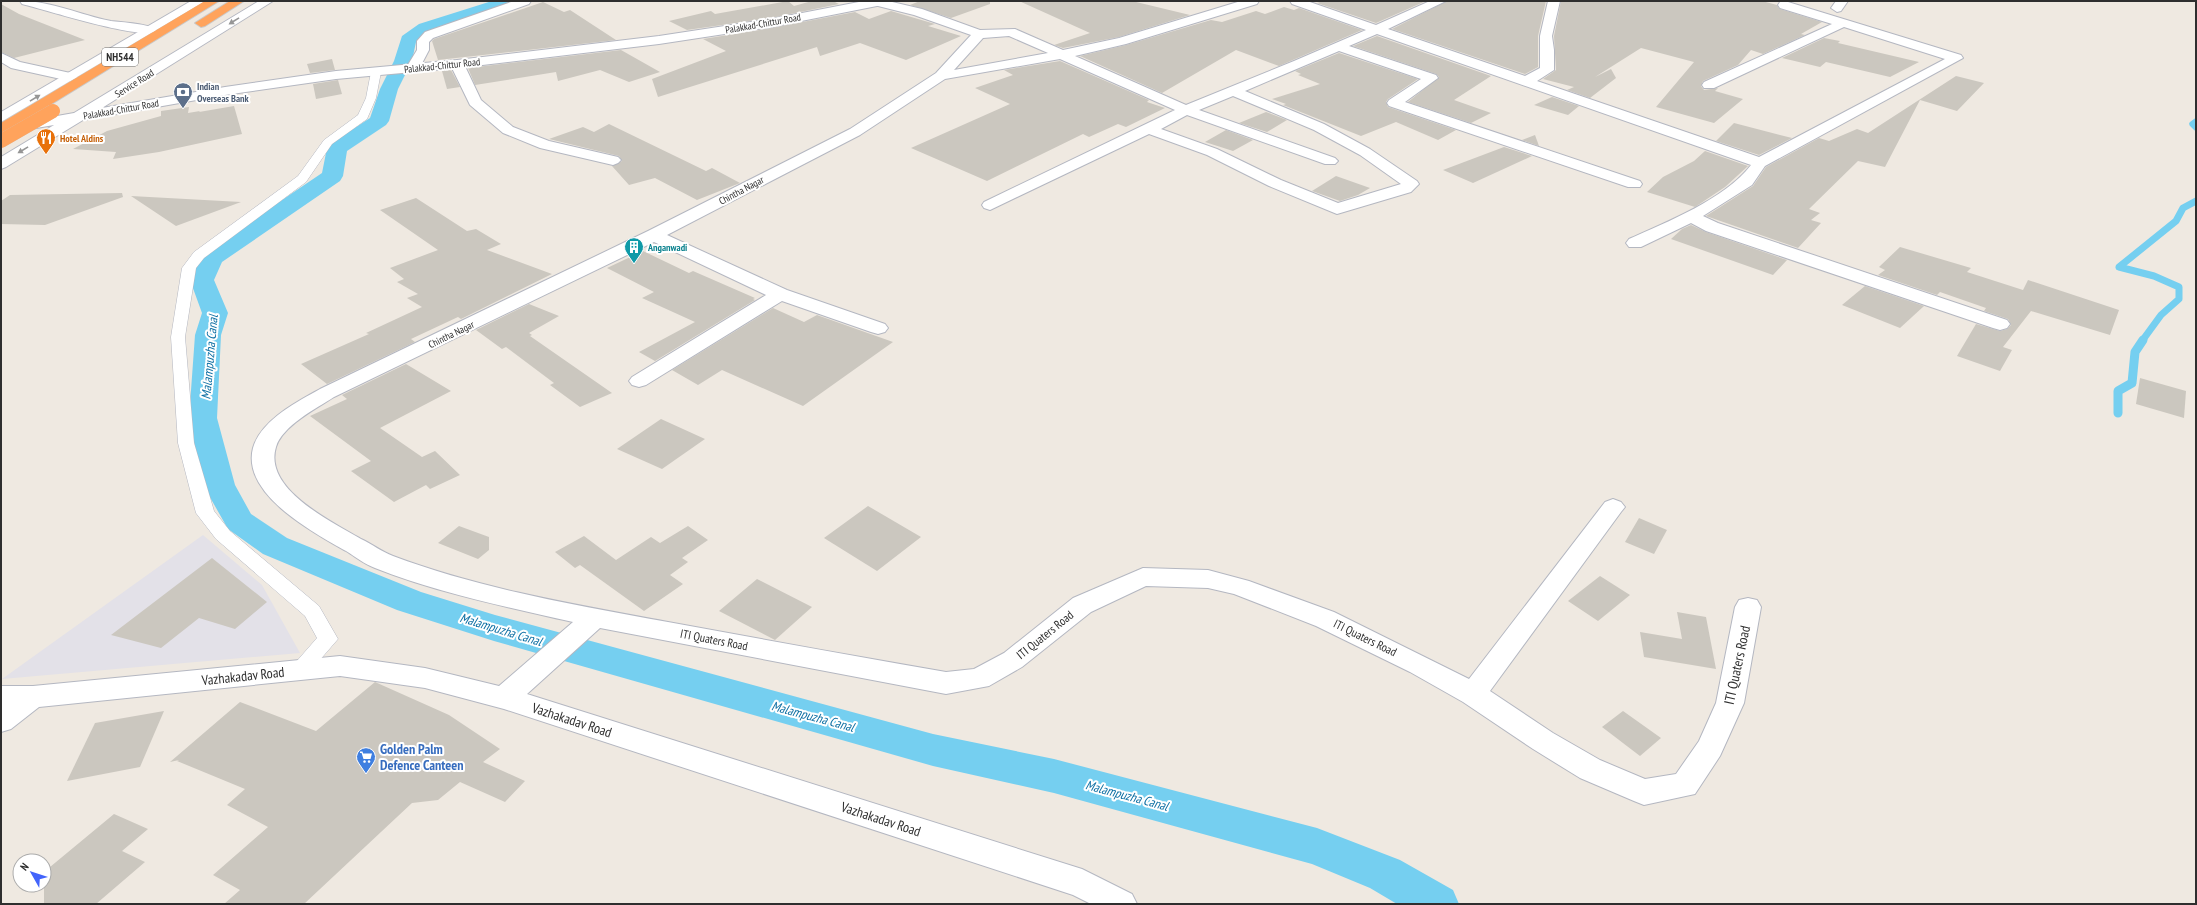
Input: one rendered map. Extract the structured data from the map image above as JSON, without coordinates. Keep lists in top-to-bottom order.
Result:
{
  "streets": {
    "highway": ["NH544"],
    "street": [
      "Palakkad-Chittur Road",
      "Service Road",
      "Chintha Nagar",
      "ITI Quaters Road",
      "Vazhakadav Road"
    ]
  },
  "crossings": [
    ["Palakkad-Chittur Road", "NH544"],
    ["Palakkad-Chittur Road", "Service Road"],
    ["Chintha Nagar", "ITI Quaters Road"]
  ],
  "water": ["Malampuzha Canal"],
  "places": {
    "bank": ["Indian Overseas Bank"],
    "restaurant": ["Hotel Aldins"],
    "building": ["Anganwadi"],
    "supermarket": ["Golden Palm Defence Canteen"]
  },
  "north": "top left"
}
